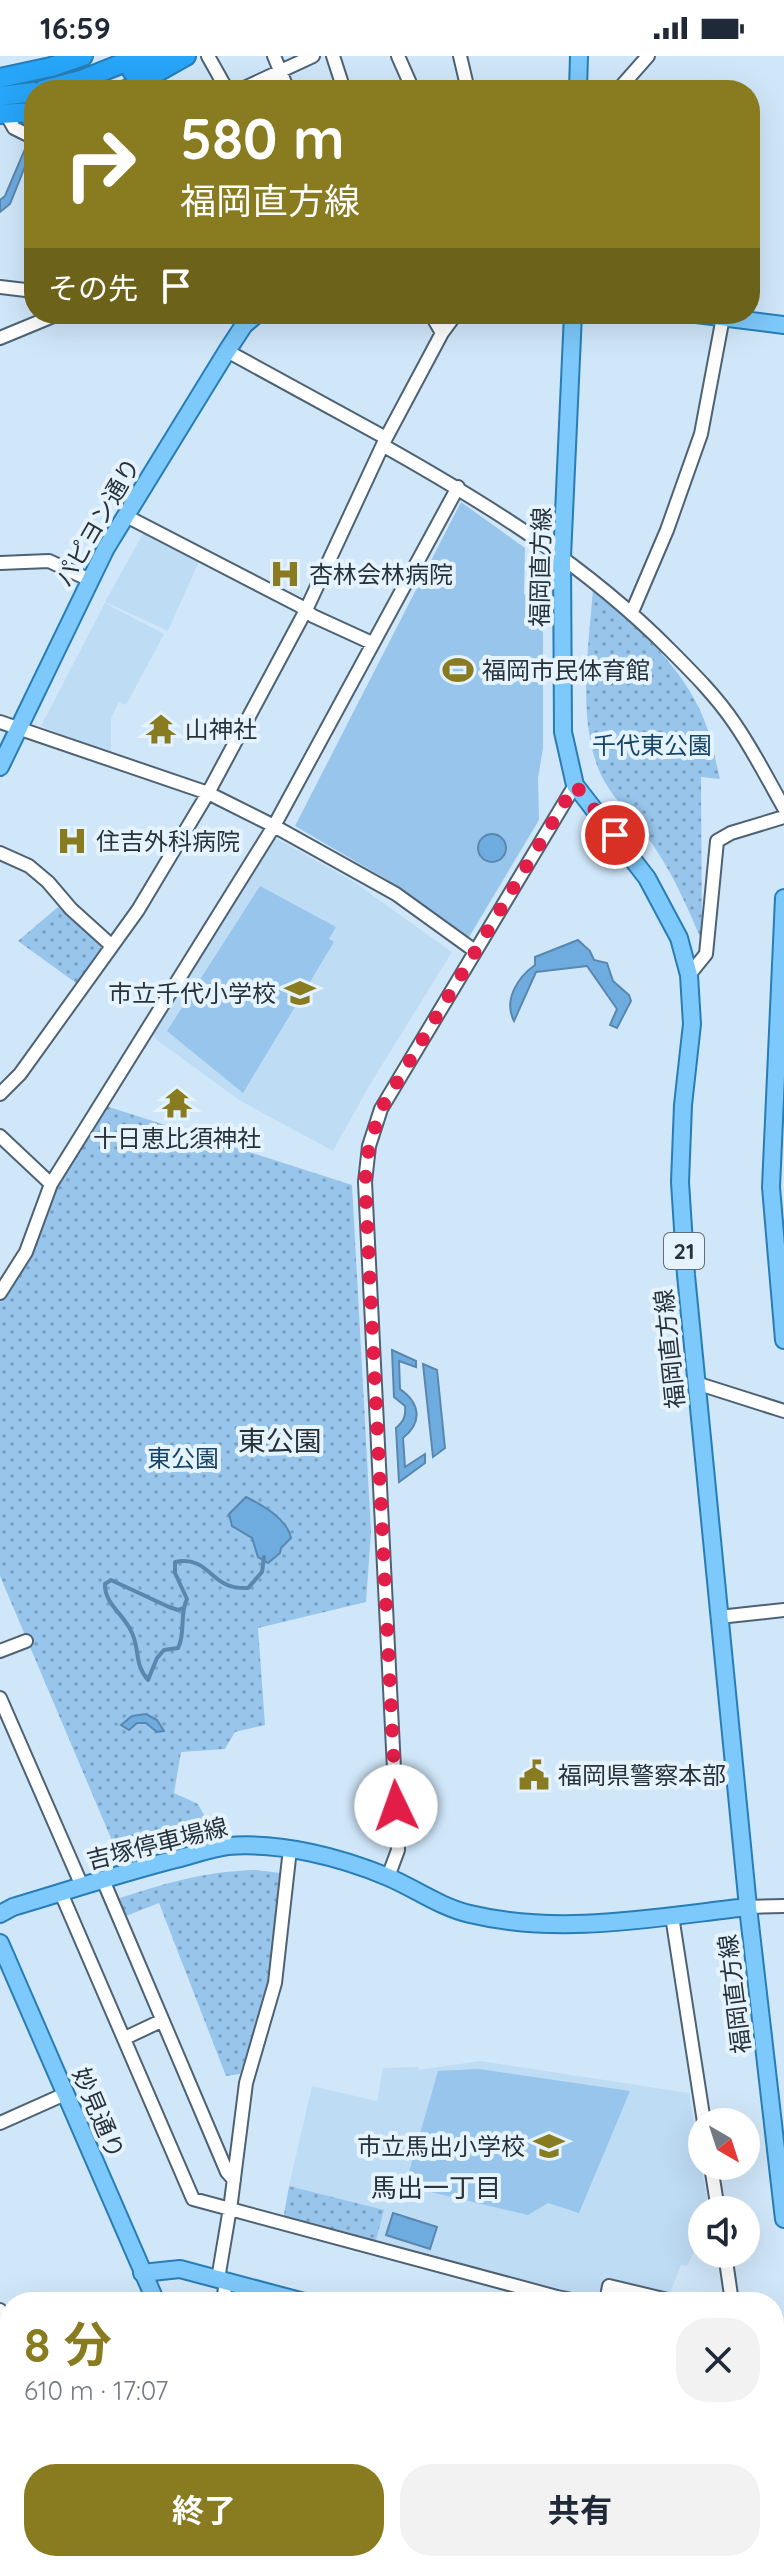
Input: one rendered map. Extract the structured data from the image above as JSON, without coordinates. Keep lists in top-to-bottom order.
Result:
{
  "streets": {
    "main road": [
      "パピヨン通り",
      "福岡直方線",
      "21",
      "吉塚停車場線",
      "妙見通り"
    ]
  },
  "crossings": [
    ["福岡直方線", "吉塚停車場線"]
  ],
  "districts": ["東公園", "馬出一丁目"],
  "parks": ["千代東公園", "東公園"],
  "places": {
    "hospital": ["杏林会林病院", "住吉外科病院"],
    "sports": ["福岡市民体育館"],
    "temple": ["山神社", "十日恵比須神社"],
    "school or university": ["市立千代小学校", "市立馬出小学校"],
    "public building": ["福岡県警察本部"]
  },
  "north": "bottom right",
  "page": {
    "status": "16:59",
    "turn": ["580 m", "福岡直方線"],
    "then": "その先",
    "heading": ["8 分", "610 m · 17:07"],
    "buttons": ["終了", "共有"]
  }
}
